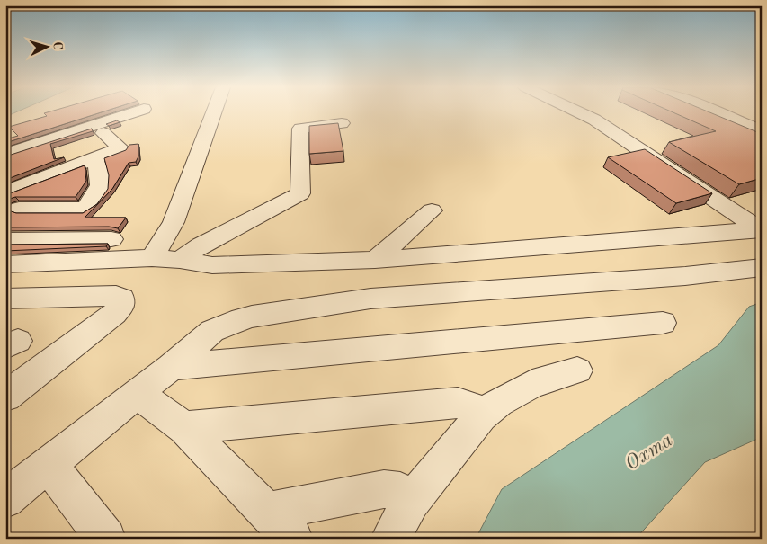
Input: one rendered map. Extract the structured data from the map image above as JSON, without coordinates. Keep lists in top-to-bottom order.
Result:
{
  "water": ["Охта"],
  "north": "right"
}
